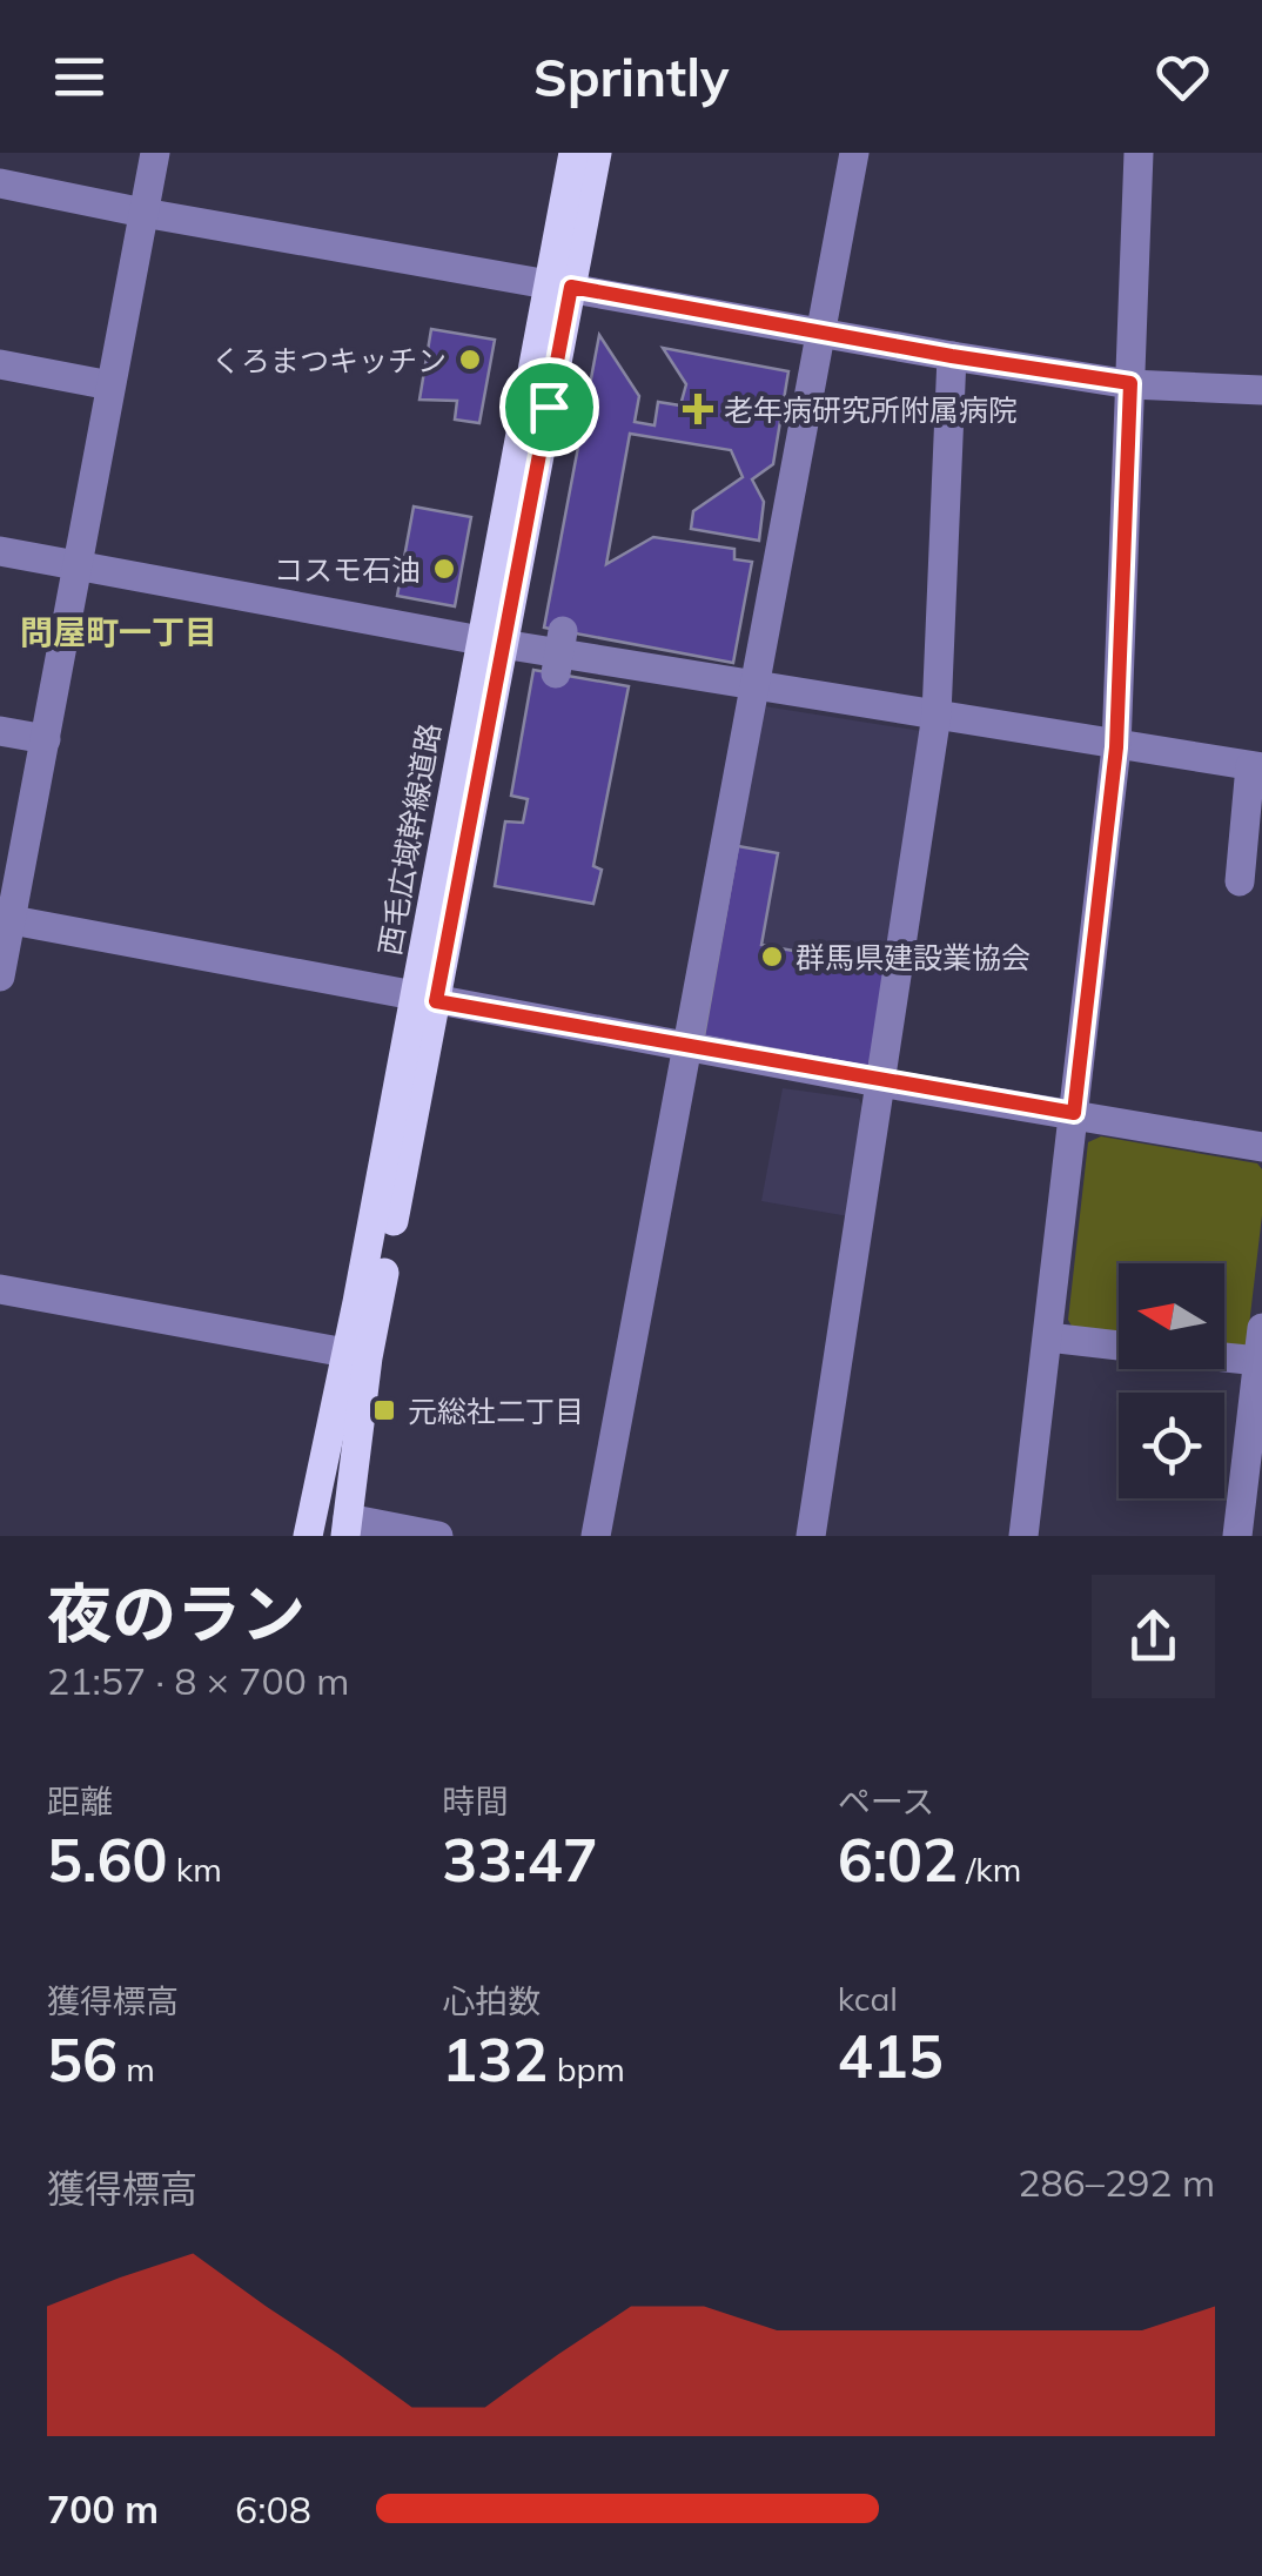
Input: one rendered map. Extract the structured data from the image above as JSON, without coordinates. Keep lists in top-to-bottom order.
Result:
{
  "streets": {
    "main road": ["西毛広域幹線道路"]
  },
  "districts": ["問屋町一丁目"],
  "places": {
    "other": ["くろまつキッチン", "コスモ石油", "群馬県建設業協会"],
    "health": ["老年病研究所附属病院"],
    "transit": ["元総社二丁目"]
  },
  "north": "left",
  "page": {
    "header": "Sprintly",
    "heading": ["夜のラン", "21:57 · 8 × 700 m"],
    "stats": [
      ["距離", "5.60 km"],
      ["時間", "33:47"],
      ["ペース", "6:02 /km"],
      ["獲得標高", "56 m"],
      ["心拍数", "132 bpm"],
      ["kcal", "415"]
    ],
    "chart": ["獲得標高", "286–292 m"],
    "list": [
      {
        "name": "700 m",
        "note": "6:08"
      }
    ]
  }
}
